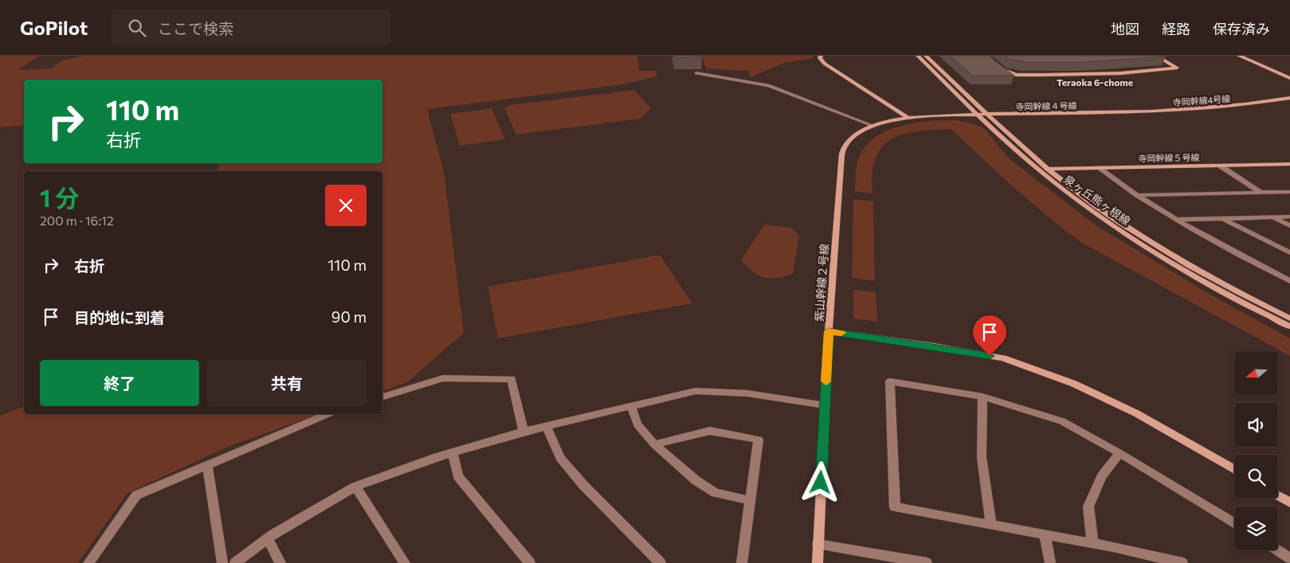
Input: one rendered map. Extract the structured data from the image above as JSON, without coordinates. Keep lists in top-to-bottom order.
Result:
{
  "streets": {
    "street": [
      "寺岡幹線4号線",
      "寺岡幹線４号線",
      "寺岡幹線５号線",
      "泉ヶ丘熊ヶ根線",
      "紫山幹線２号線"
    ]
  },
  "crossings": [
    ["寺岡幹線4号線", "寺岡幹線４号線"],
    ["寺岡幹線４号線", "泉ヶ丘熊ヶ根線"],
    ["寺岡幹線４号線", "紫山幹線２号線"],
    ["寺岡幹線５号線", "泉ヶ丘熊ヶ根線"],
    ["泉ヶ丘熊ヶ根線", "紫山幹線２号線"]
  ],
  "districts": ["Teraoka 6-chome"],
  "north": "left",
  "page": {
    "header": "GoPilot",
    "search": "ここで検索",
    "nav": ["地図", "経路", "保存済み"],
    "turn": ["110 m", "右折"],
    "heading": ["1 分", "200 m · 16:12"],
    "list": [
      {
        "name": "右折",
        "value": "110 m"
      },
      {
        "name": "目的地に到着",
        "value": "90 m"
      }
    ],
    "buttons": ["終了", "共有"]
  }
}
